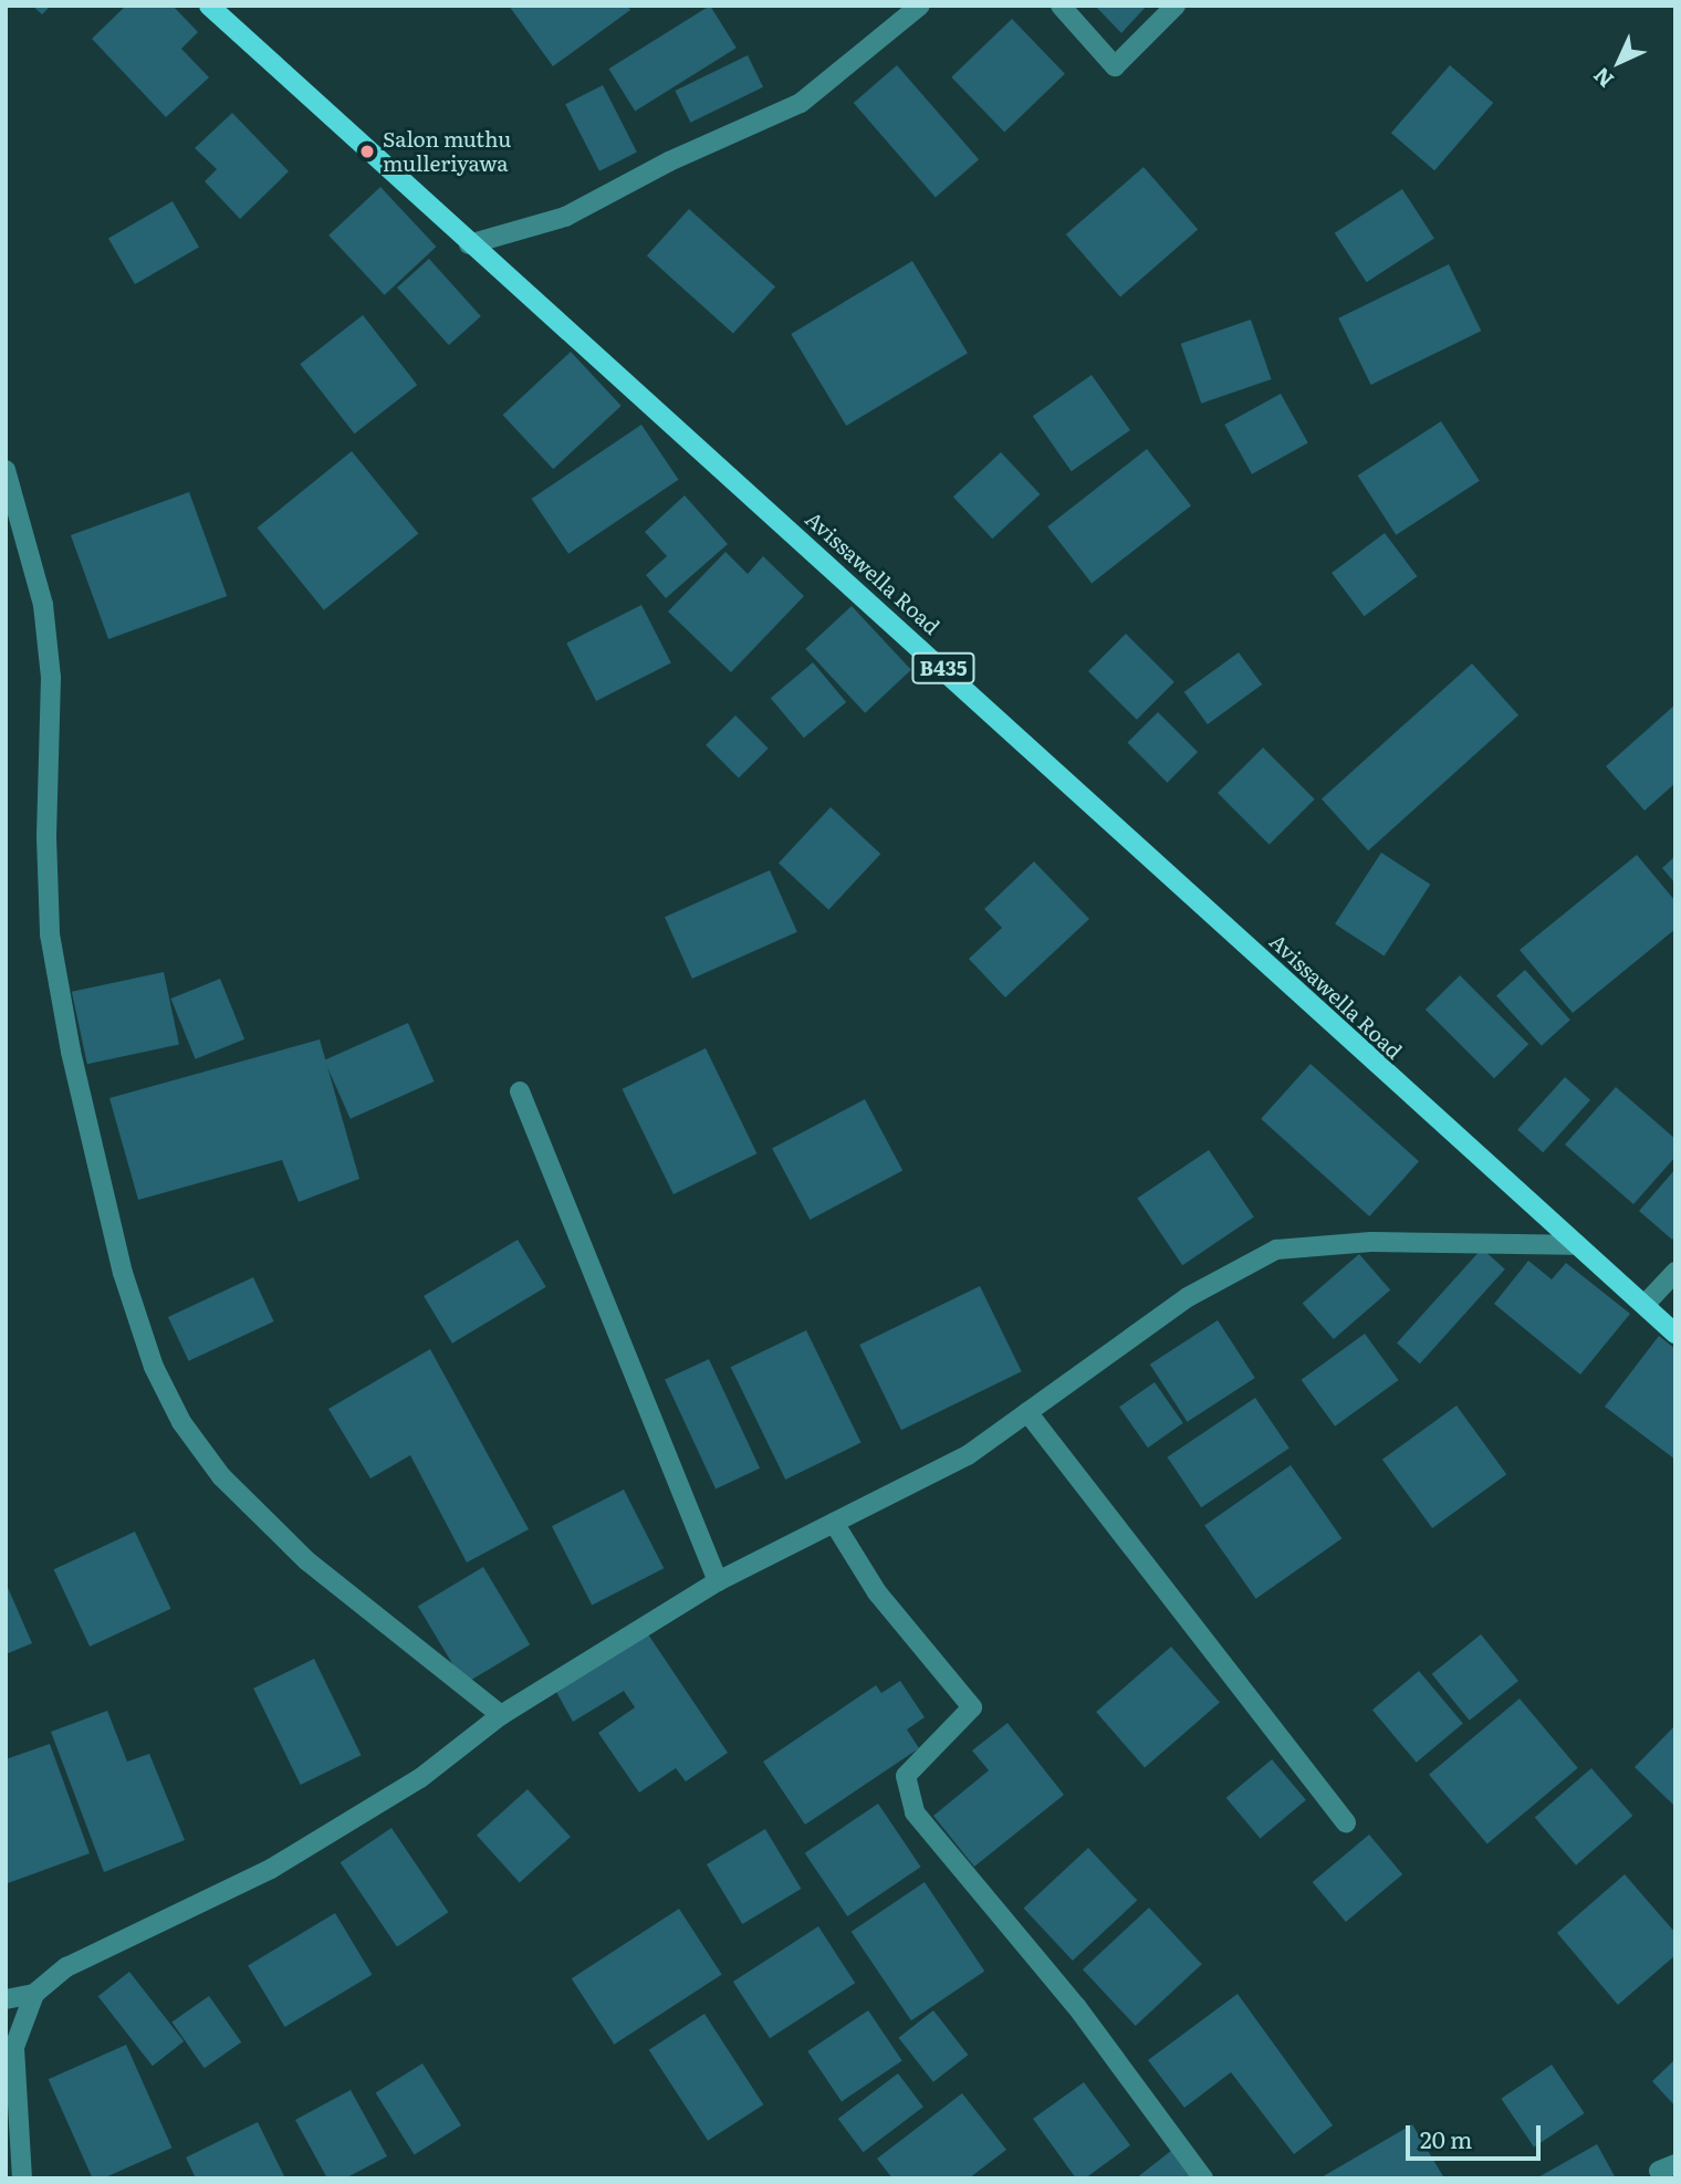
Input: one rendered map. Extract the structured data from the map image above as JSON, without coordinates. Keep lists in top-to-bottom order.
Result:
{
  "streets": {
    "main road": ["Avissawella Road", "B435"]
  },
  "places": ["Salon muthu mulleriyawa"],
  "scale_bar": "20 m",
  "north": "bottom left"
}
